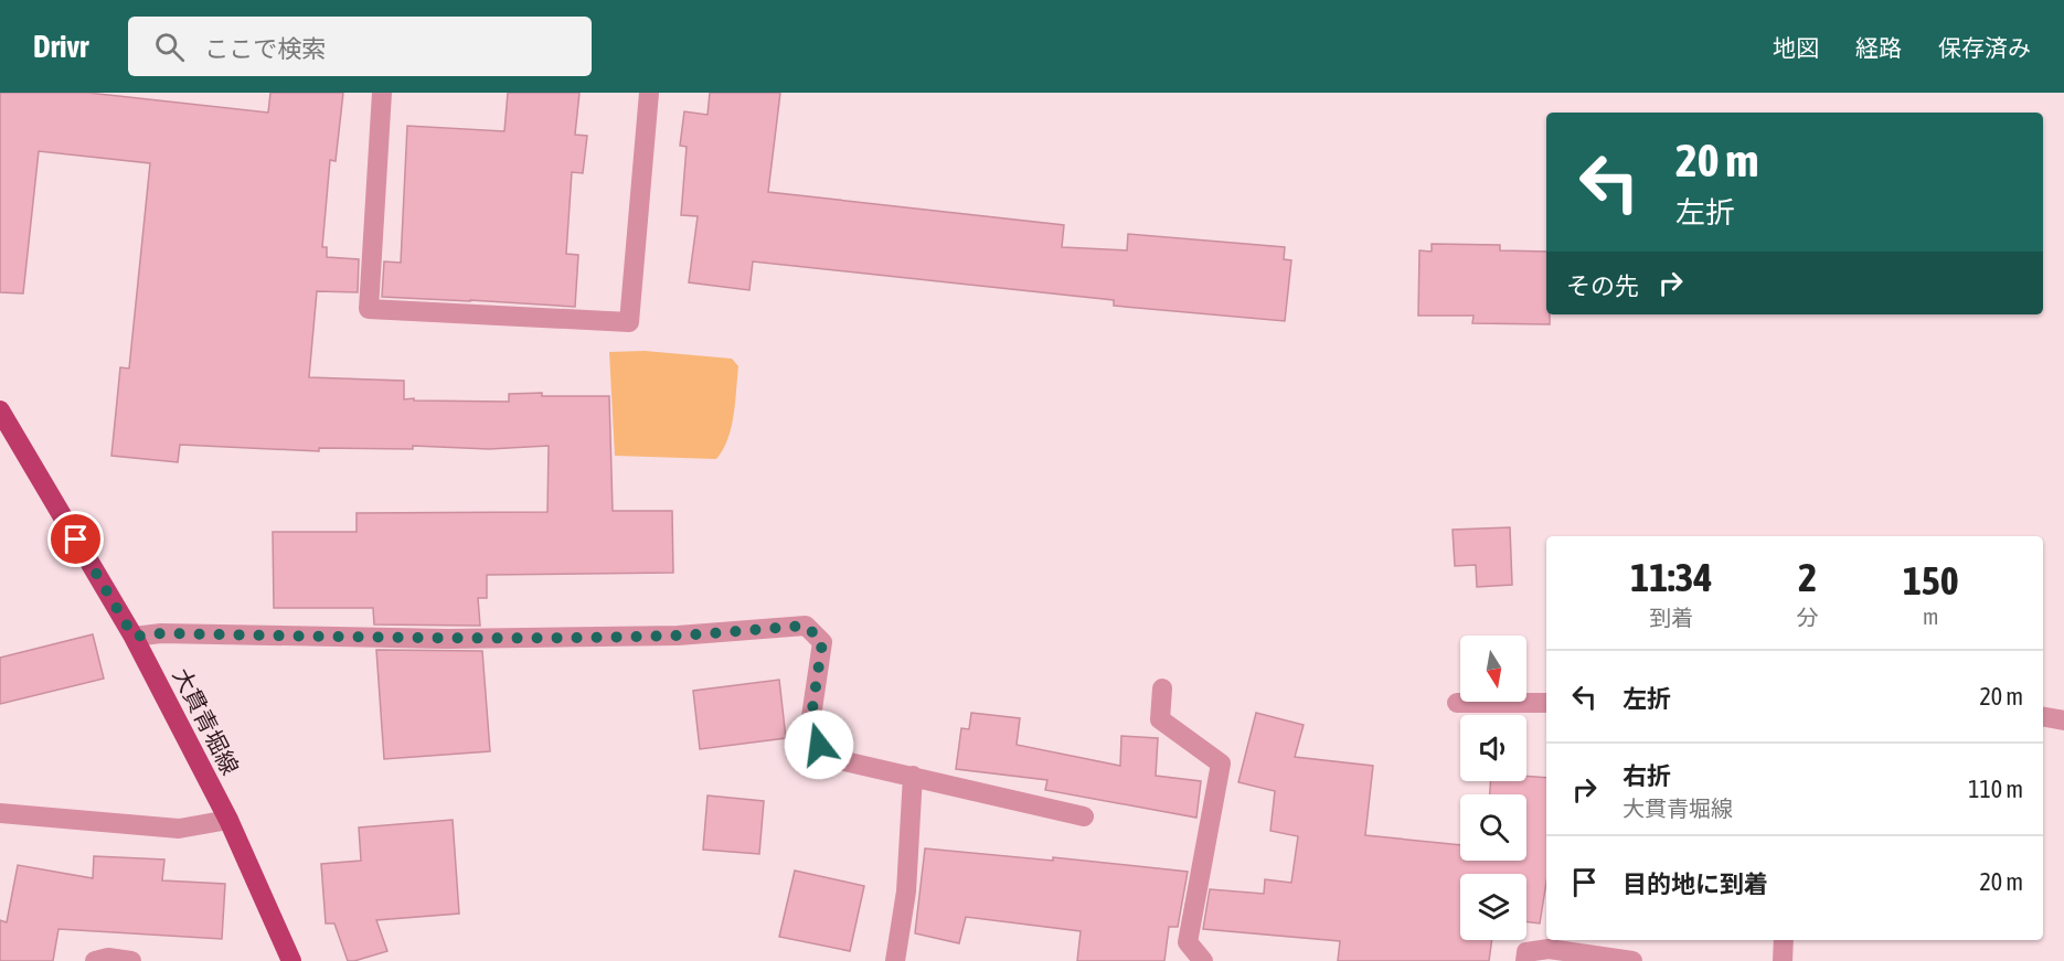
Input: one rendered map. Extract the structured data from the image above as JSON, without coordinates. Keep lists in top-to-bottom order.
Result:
{
  "streets": {
    "main road": ["大貫青堀線"]
  },
  "north": "bottom",
  "page": {
    "header": "Drivr",
    "search": "ここで検索",
    "nav": ["地図", "経路", "保存済み"],
    "turn": ["20 m", "左折"],
    "then": "その先",
    "eta": [
      "11:34",
      "到着",
      "2",
      "分",
      "150",
      "m"
    ],
    "list": [
      {
        "name": "左折",
        "value": "20 m"
      },
      {
        "name": "右折",
        "note": "大貫青堀線",
        "value": "110 m"
      },
      {
        "name": "目的地に到着",
        "value": "20 m"
      }
    ]
  }
}
